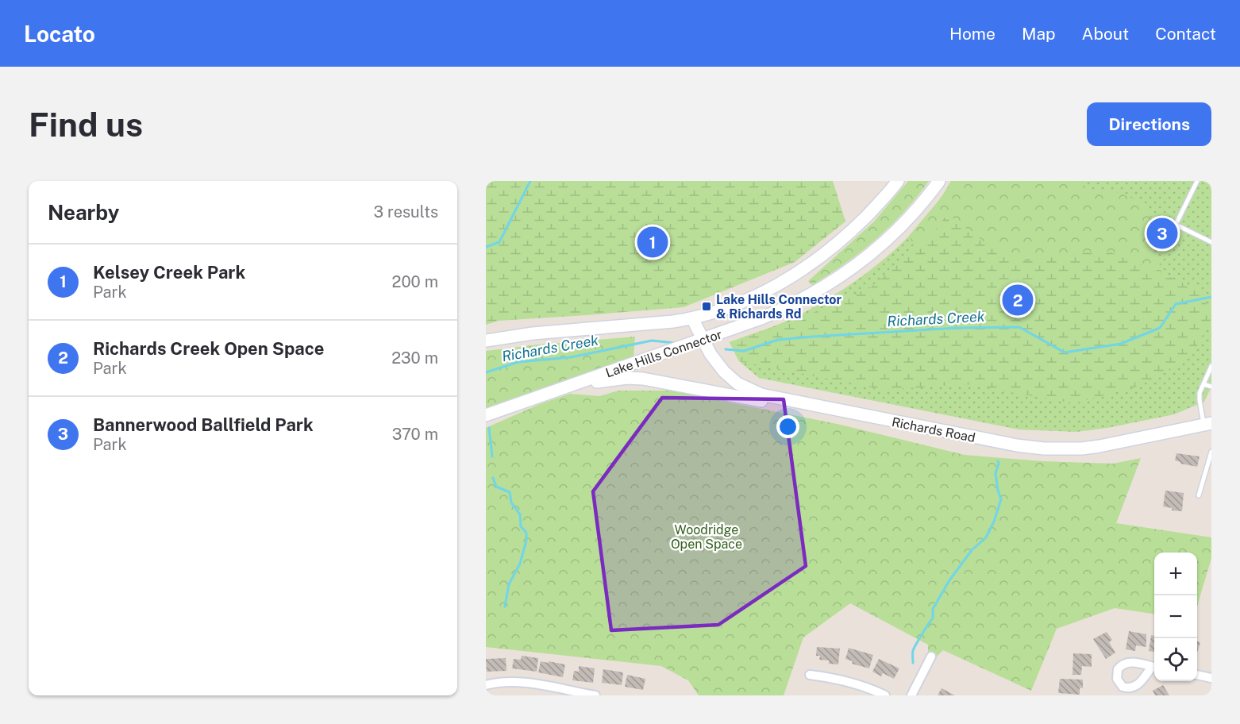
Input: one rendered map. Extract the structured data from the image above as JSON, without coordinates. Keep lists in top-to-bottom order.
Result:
{
  "streets": {
    "main road": ["Lake Hills Connector", "Richards Road"]
  },
  "crossings": [
    ["Lake Hills Connector", "Richards Road"]
  ],
  "water": ["Richards Creek"],
  "parks": ["Woodridge Open Space"],
  "places": {
    "transit": ["Lake Hills Connector & Richards Rd"]
  },
  "page": {
    "header": "Locato",
    "nav": [
      "Home",
      "Map",
      "About",
      "Contact"
    ],
    "buttons": "Directions",
    "title": "Find us",
    "heading": ["Nearby", "3 results"],
    "pins": ["3", "1", "2"],
    "list": [
      {
        "mark": "1",
        "name": "Kelsey Creek Park",
        "note": "Park",
        "value": "200 m"
      },
      {
        "mark": "2",
        "name": "Richards Creek Open Space",
        "note": "Park",
        "value": "230 m"
      },
      {
        "mark": "3",
        "name": "Bannerwood Ballfield Park",
        "note": "Park",
        "value": "370 m"
      }
    ],
    "map_buttons": ["+", "−"]
  }
}
